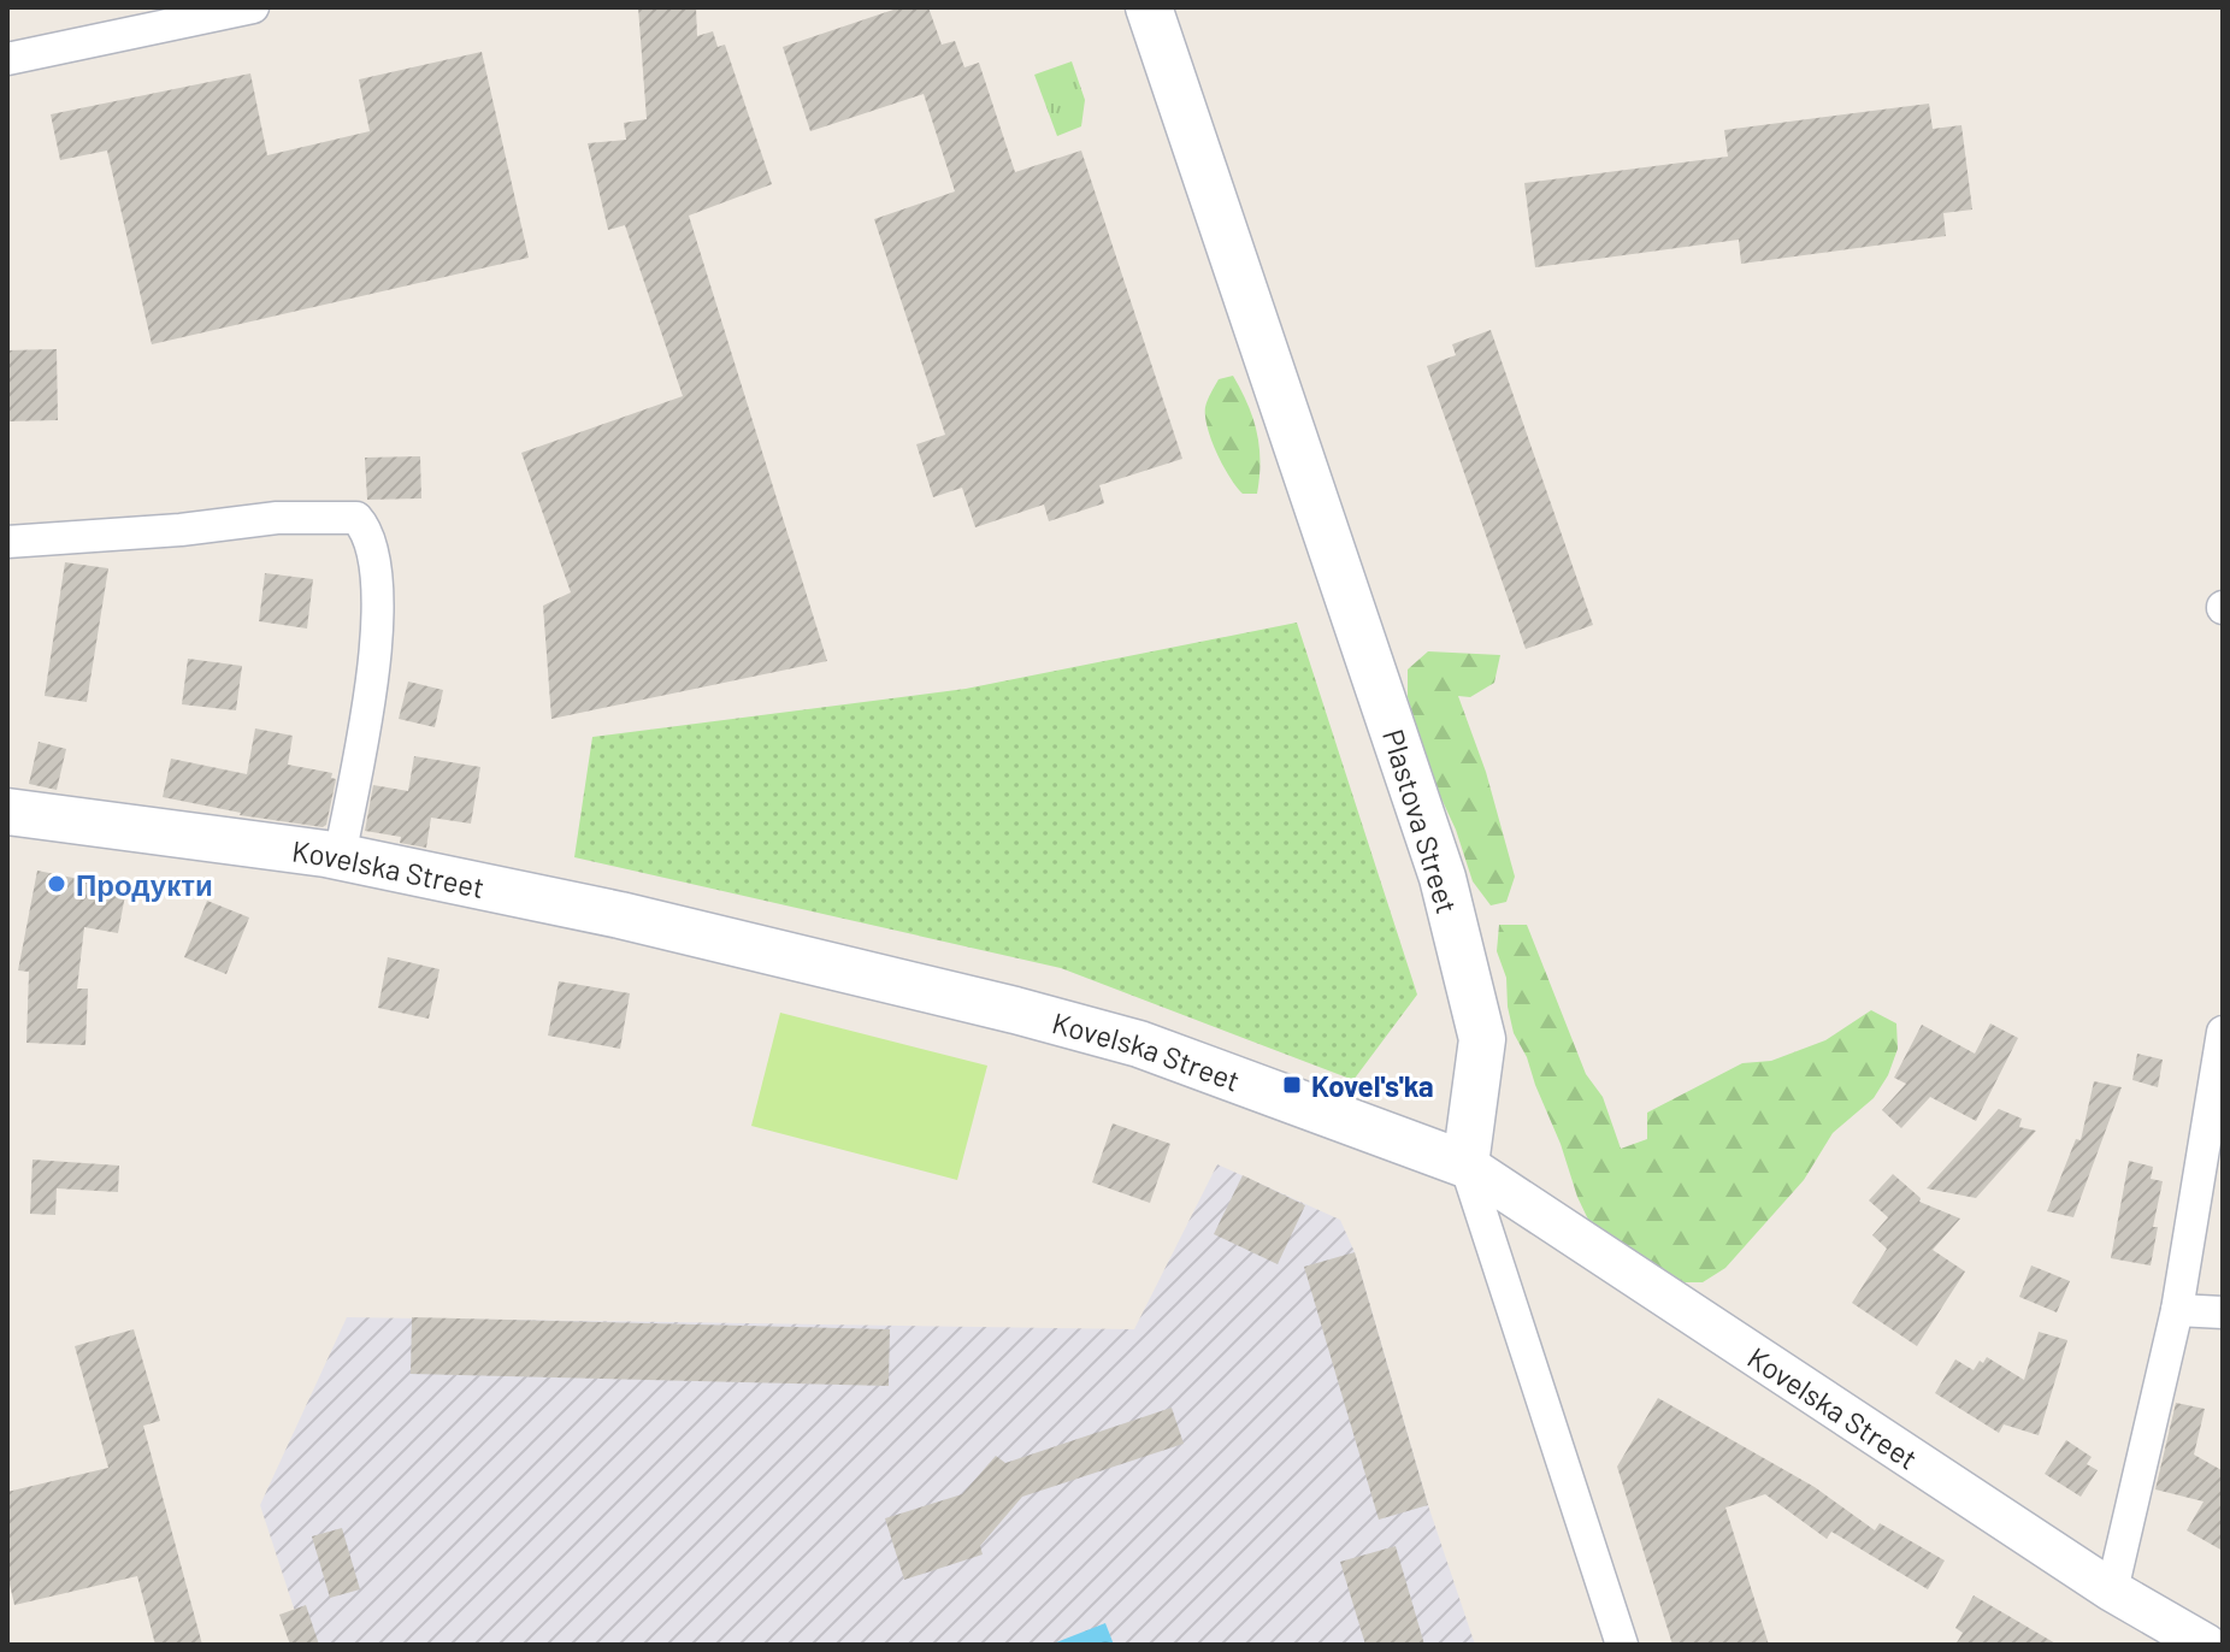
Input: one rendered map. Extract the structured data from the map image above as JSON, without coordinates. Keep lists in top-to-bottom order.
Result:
{
  "streets": {
    "main road": ["Plastova Street", "Kovelska Street"]
  },
  "crossings": [
    ["Plastova Street", "Kovelska Street"]
  ],
  "places": {
    "other": ["Продукти"],
    "transit": ["Kovel's'ka"]
  }
}
